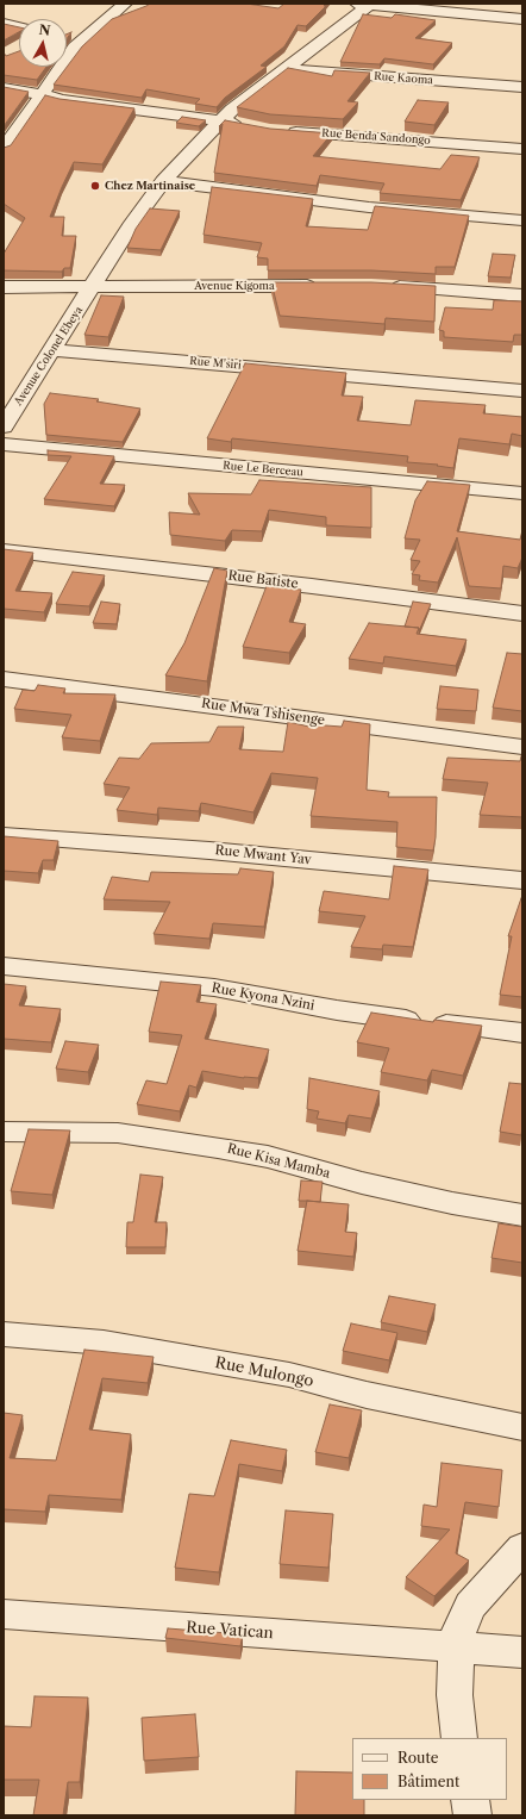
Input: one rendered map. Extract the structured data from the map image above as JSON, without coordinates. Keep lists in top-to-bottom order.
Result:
{
  "streets": {
    "street": [
      "Rue Kaoma",
      "Rue Benda Sandongo",
      "Avenue Kigoma",
      "Avenue Colonel Ebeya",
      "Rue M'siri",
      "Rue Le Berceau",
      "Rue Batiste",
      "Rue Mwa Tshisenge",
      "Rue Mwant Yav",
      "Rue Kyona Nzini",
      "Rue Kisa Mamba",
      "Rue Mulongo",
      "Rue Vatican"
    ]
  },
  "crossings": [
    ["Rue Kaoma", "Avenue Colonel Ebeya"],
    ["Avenue Kigoma", "Avenue Colonel Ebeya"],
    ["Avenue Colonel Ebeya", "Rue M'siri"]
  ],
  "places": ["Chez Martinaise"],
  "legend": ["Route", "Bâtiment"],
  "north": "top"
}
